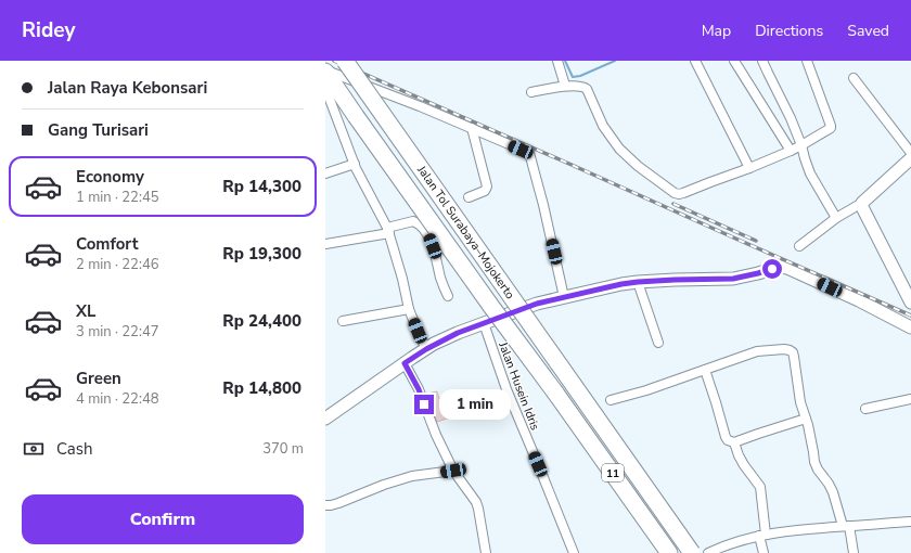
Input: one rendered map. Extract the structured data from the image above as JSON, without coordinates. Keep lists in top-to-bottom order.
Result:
{
  "streets": {
    "highway": ["Jalan Tol Surabaya–Mojokerto", "11"],
    "street": ["Jalan Husein Idris"]
  },
  "crossings": [
    ["Jalan Tol Surabaya–Mojokerto", "11"]
  ],
  "page": {
    "header": "Ridey",
    "nav": ["Map", "Directions", "Saved"],
    "banner": ["Jalan Raya Kebonsari", "Gang Turisari"],
    "list": [
      {
        "name": "Economy",
        "note": "1 min · 22:45",
        "value": "Rp 14,300"
      },
      {
        "name": "Comfort",
        "note": "2 min · 22:46",
        "value": "Rp 19,300"
      },
      {
        "name": "XL",
        "note": "3 min · 22:47",
        "value": "Rp 24,400"
      },
      {
        "name": "Green",
        "note": "4 min · 22:48",
        "value": "Rp 14,800"
      }
    ],
    "bubble": "1 min",
    "pay": ["Cash", "370 m"],
    "buttons": "Confirm"
  }
}
